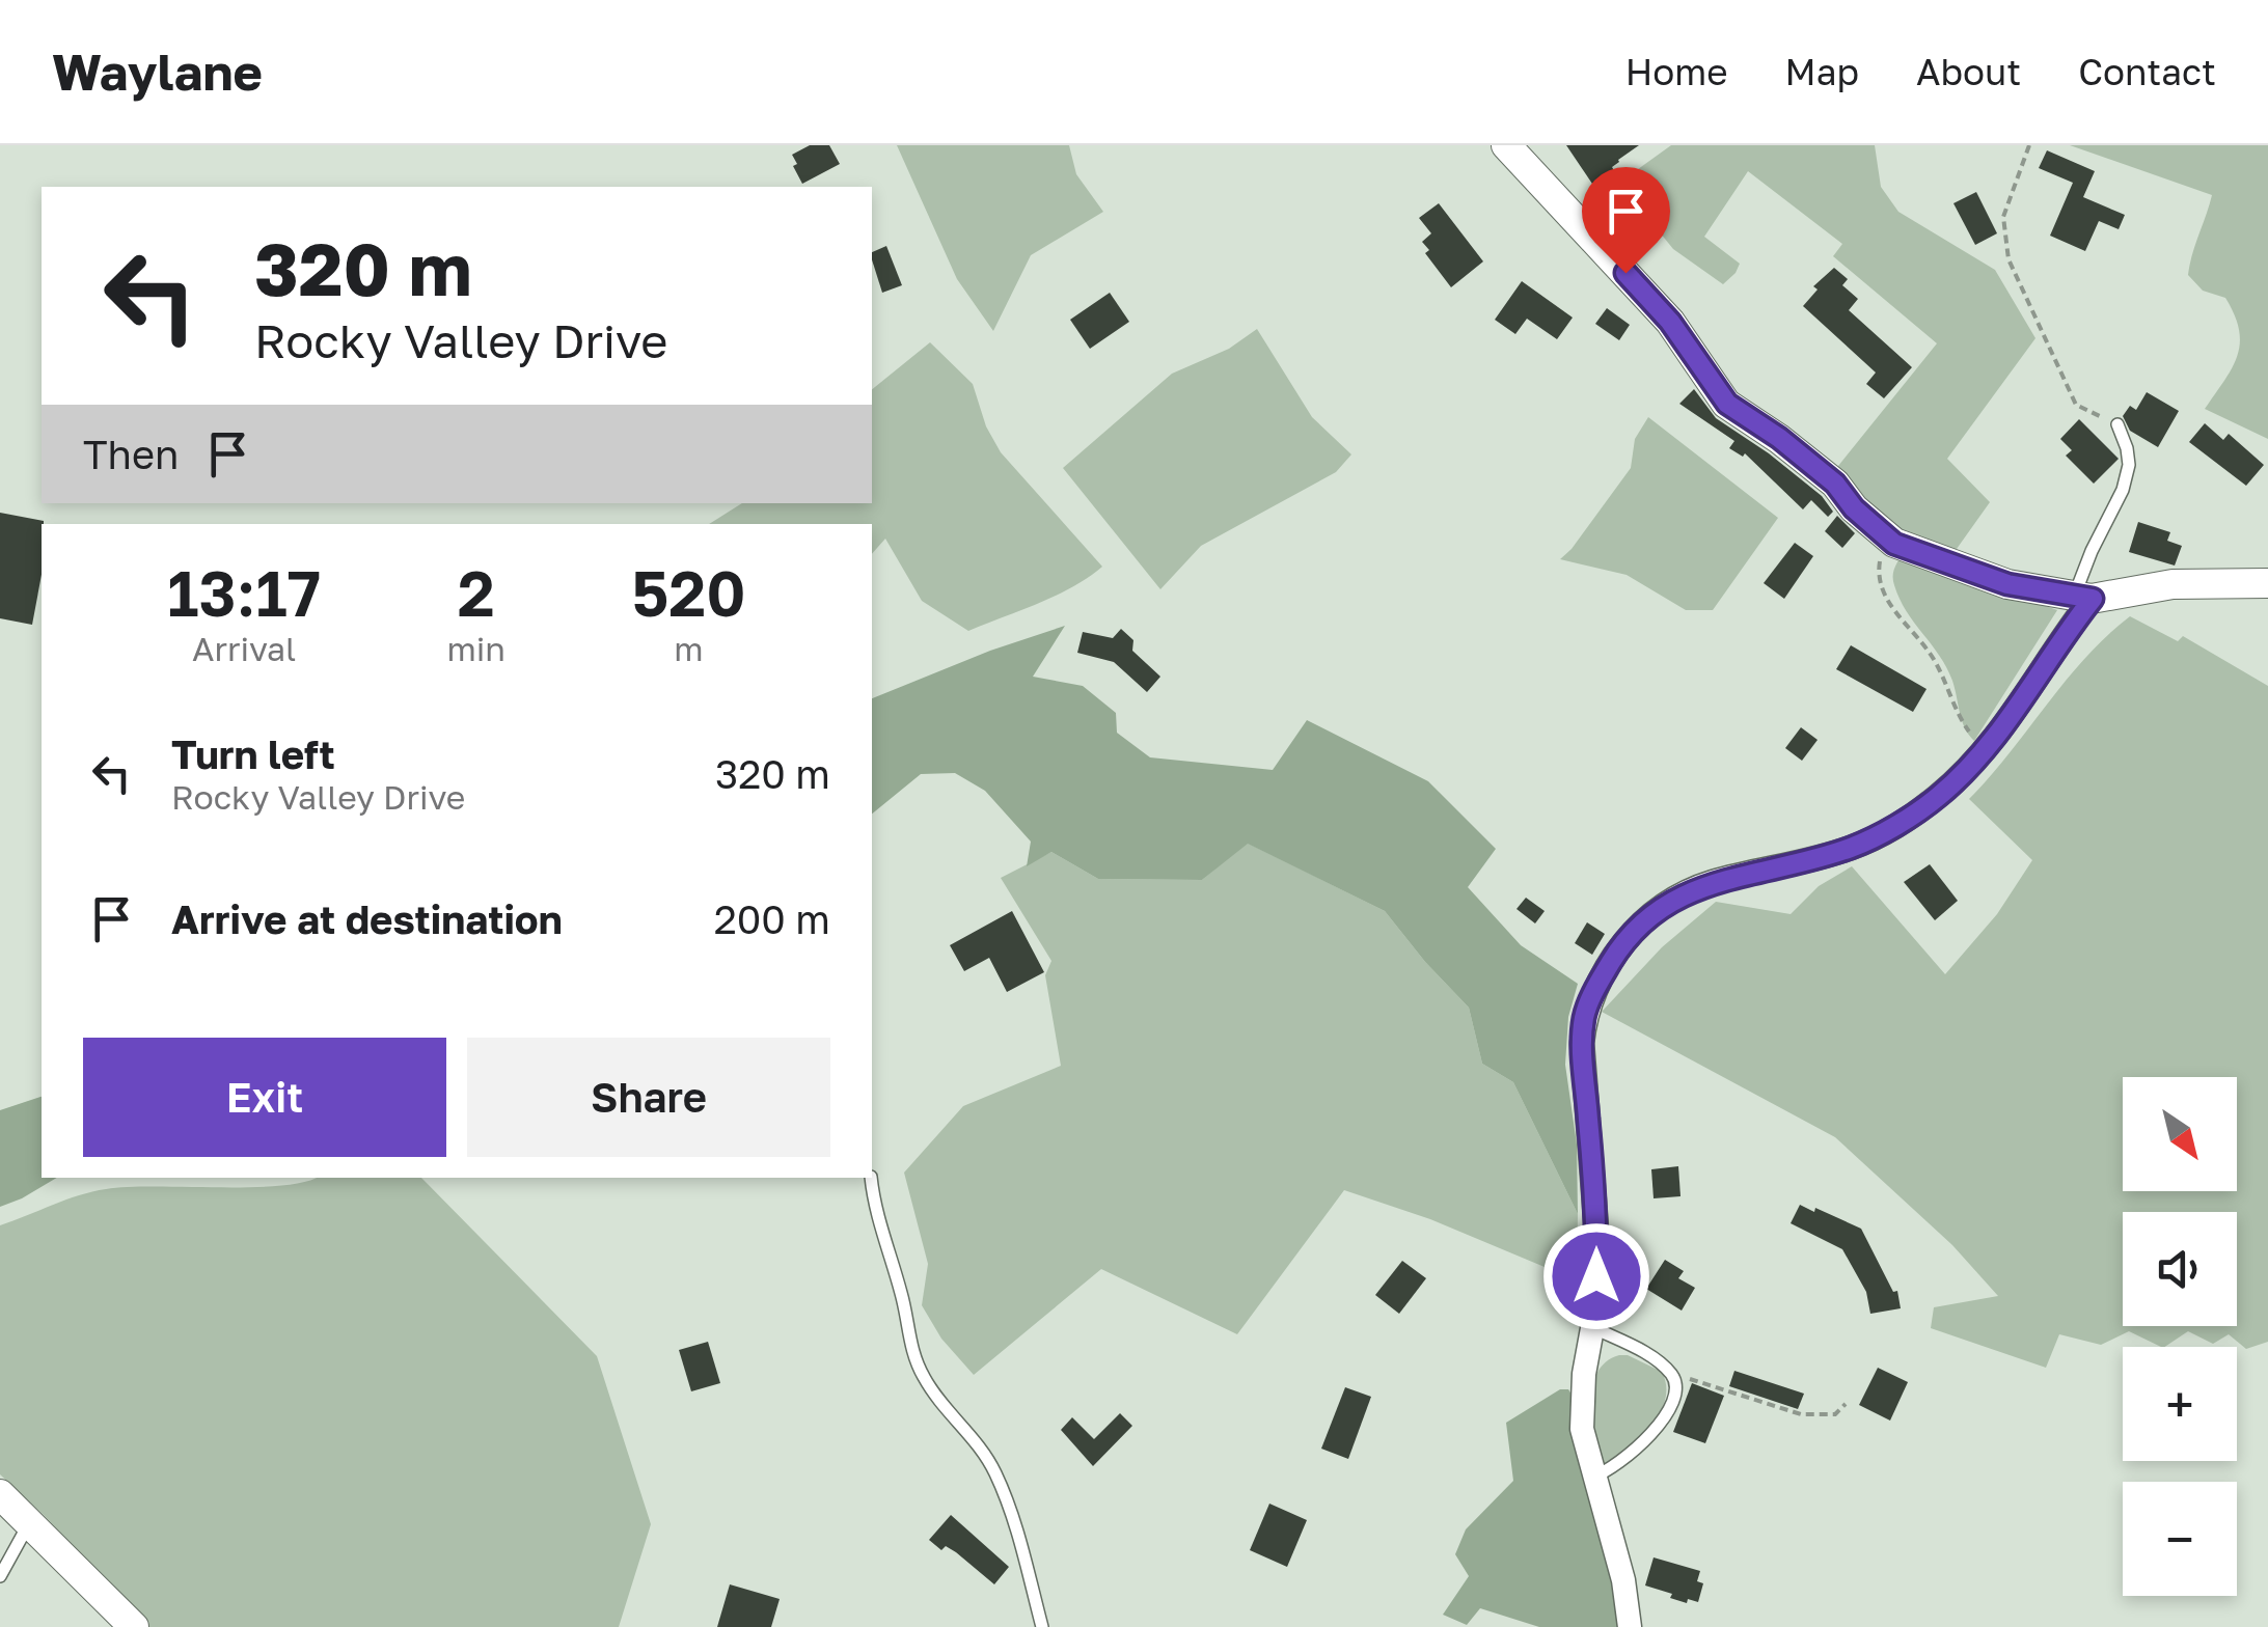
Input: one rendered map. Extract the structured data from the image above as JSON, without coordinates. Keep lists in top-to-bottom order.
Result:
{
  "north": "bottom right",
  "page": {
    "header": "Waylane",
    "nav": [
      "Home",
      "Map",
      "About",
      "Contact"
    ],
    "turn": ["320 m", "Rocky Valley Drive"],
    "then": "Then",
    "eta": [
      "13:17",
      "Arrival",
      "2",
      "min",
      "520",
      "m"
    ],
    "list": [
      {
        "name": "Turn left",
        "note": "Rocky Valley Drive",
        "value": "320 m"
      },
      {
        "name": "Arrive at destination",
        "value": "200 m"
      }
    ],
    "buttons": ["Exit", "Share"],
    "map_buttons": ["+", "−"]
  }
}
